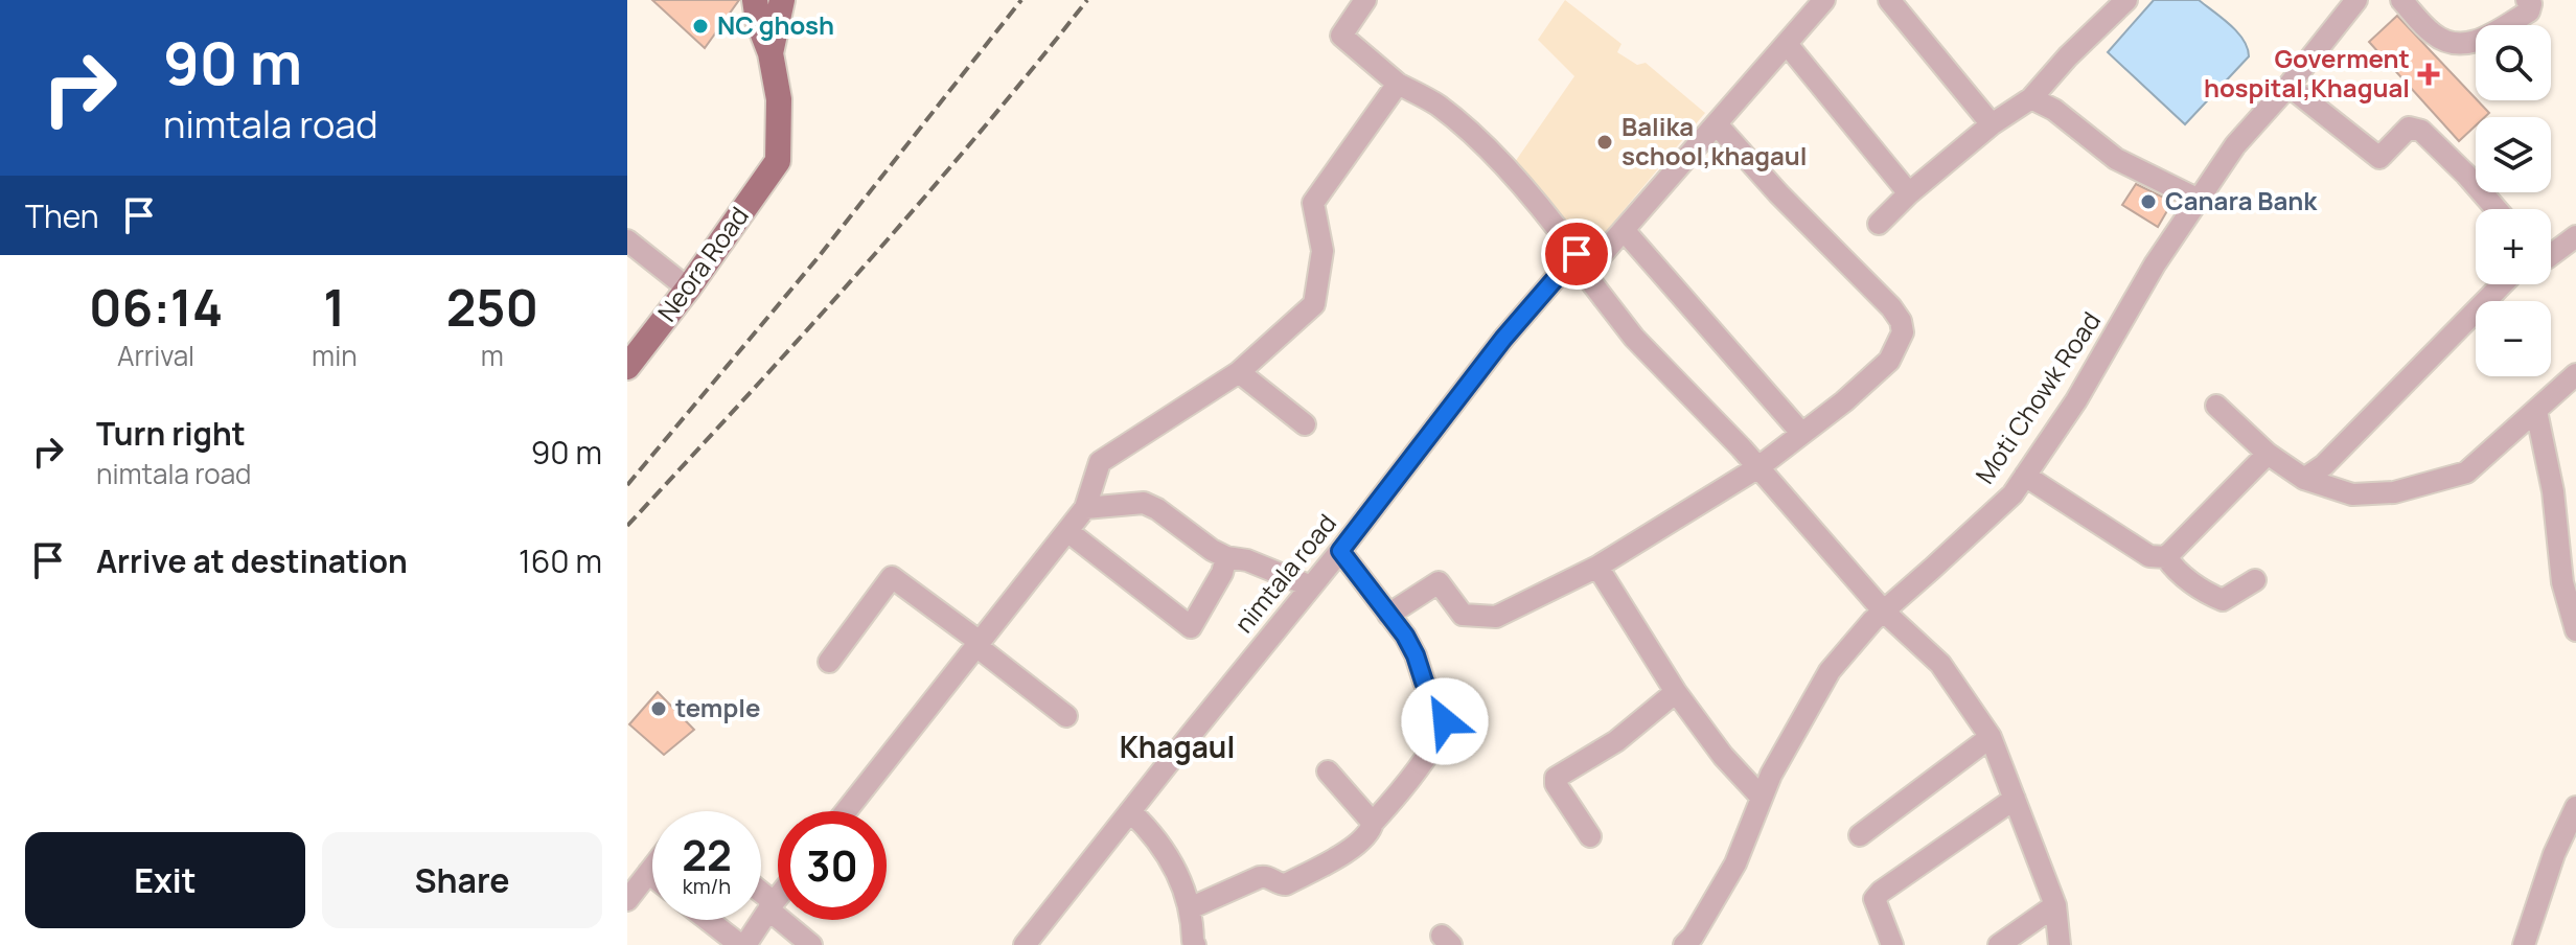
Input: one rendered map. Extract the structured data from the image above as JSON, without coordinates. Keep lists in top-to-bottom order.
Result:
{
  "streets": {
    "main road": ["Neora Road"],
    "street": ["Moti Chowk Road", "nimtala road"]
  },
  "districts": ["Khagaul"],
  "places": {
    "other": [
      "NC ghosh",
      "Balika school,khagaul",
      "Canara Bank",
      "temple"
    ],
    "health": ["Goverment hospital,Khagual"]
  },
  "page": {
    "turn": ["90 m", "nimtala road"],
    "map_buttons": ["+", "−"],
    "then": "Then",
    "eta": [
      "06:14",
      "Arrival",
      "1",
      "min",
      "250",
      "m"
    ],
    "list": [
      {
        "name": "Turn right",
        "note": "nimtala road",
        "value": "90 m"
      },
      {
        "name": "Arrive at destination",
        "value": "160 m"
      }
    ],
    "speed": "22 km/h",
    "limit": "30",
    "buttons": ["Exit", "Share"]
  }
}
